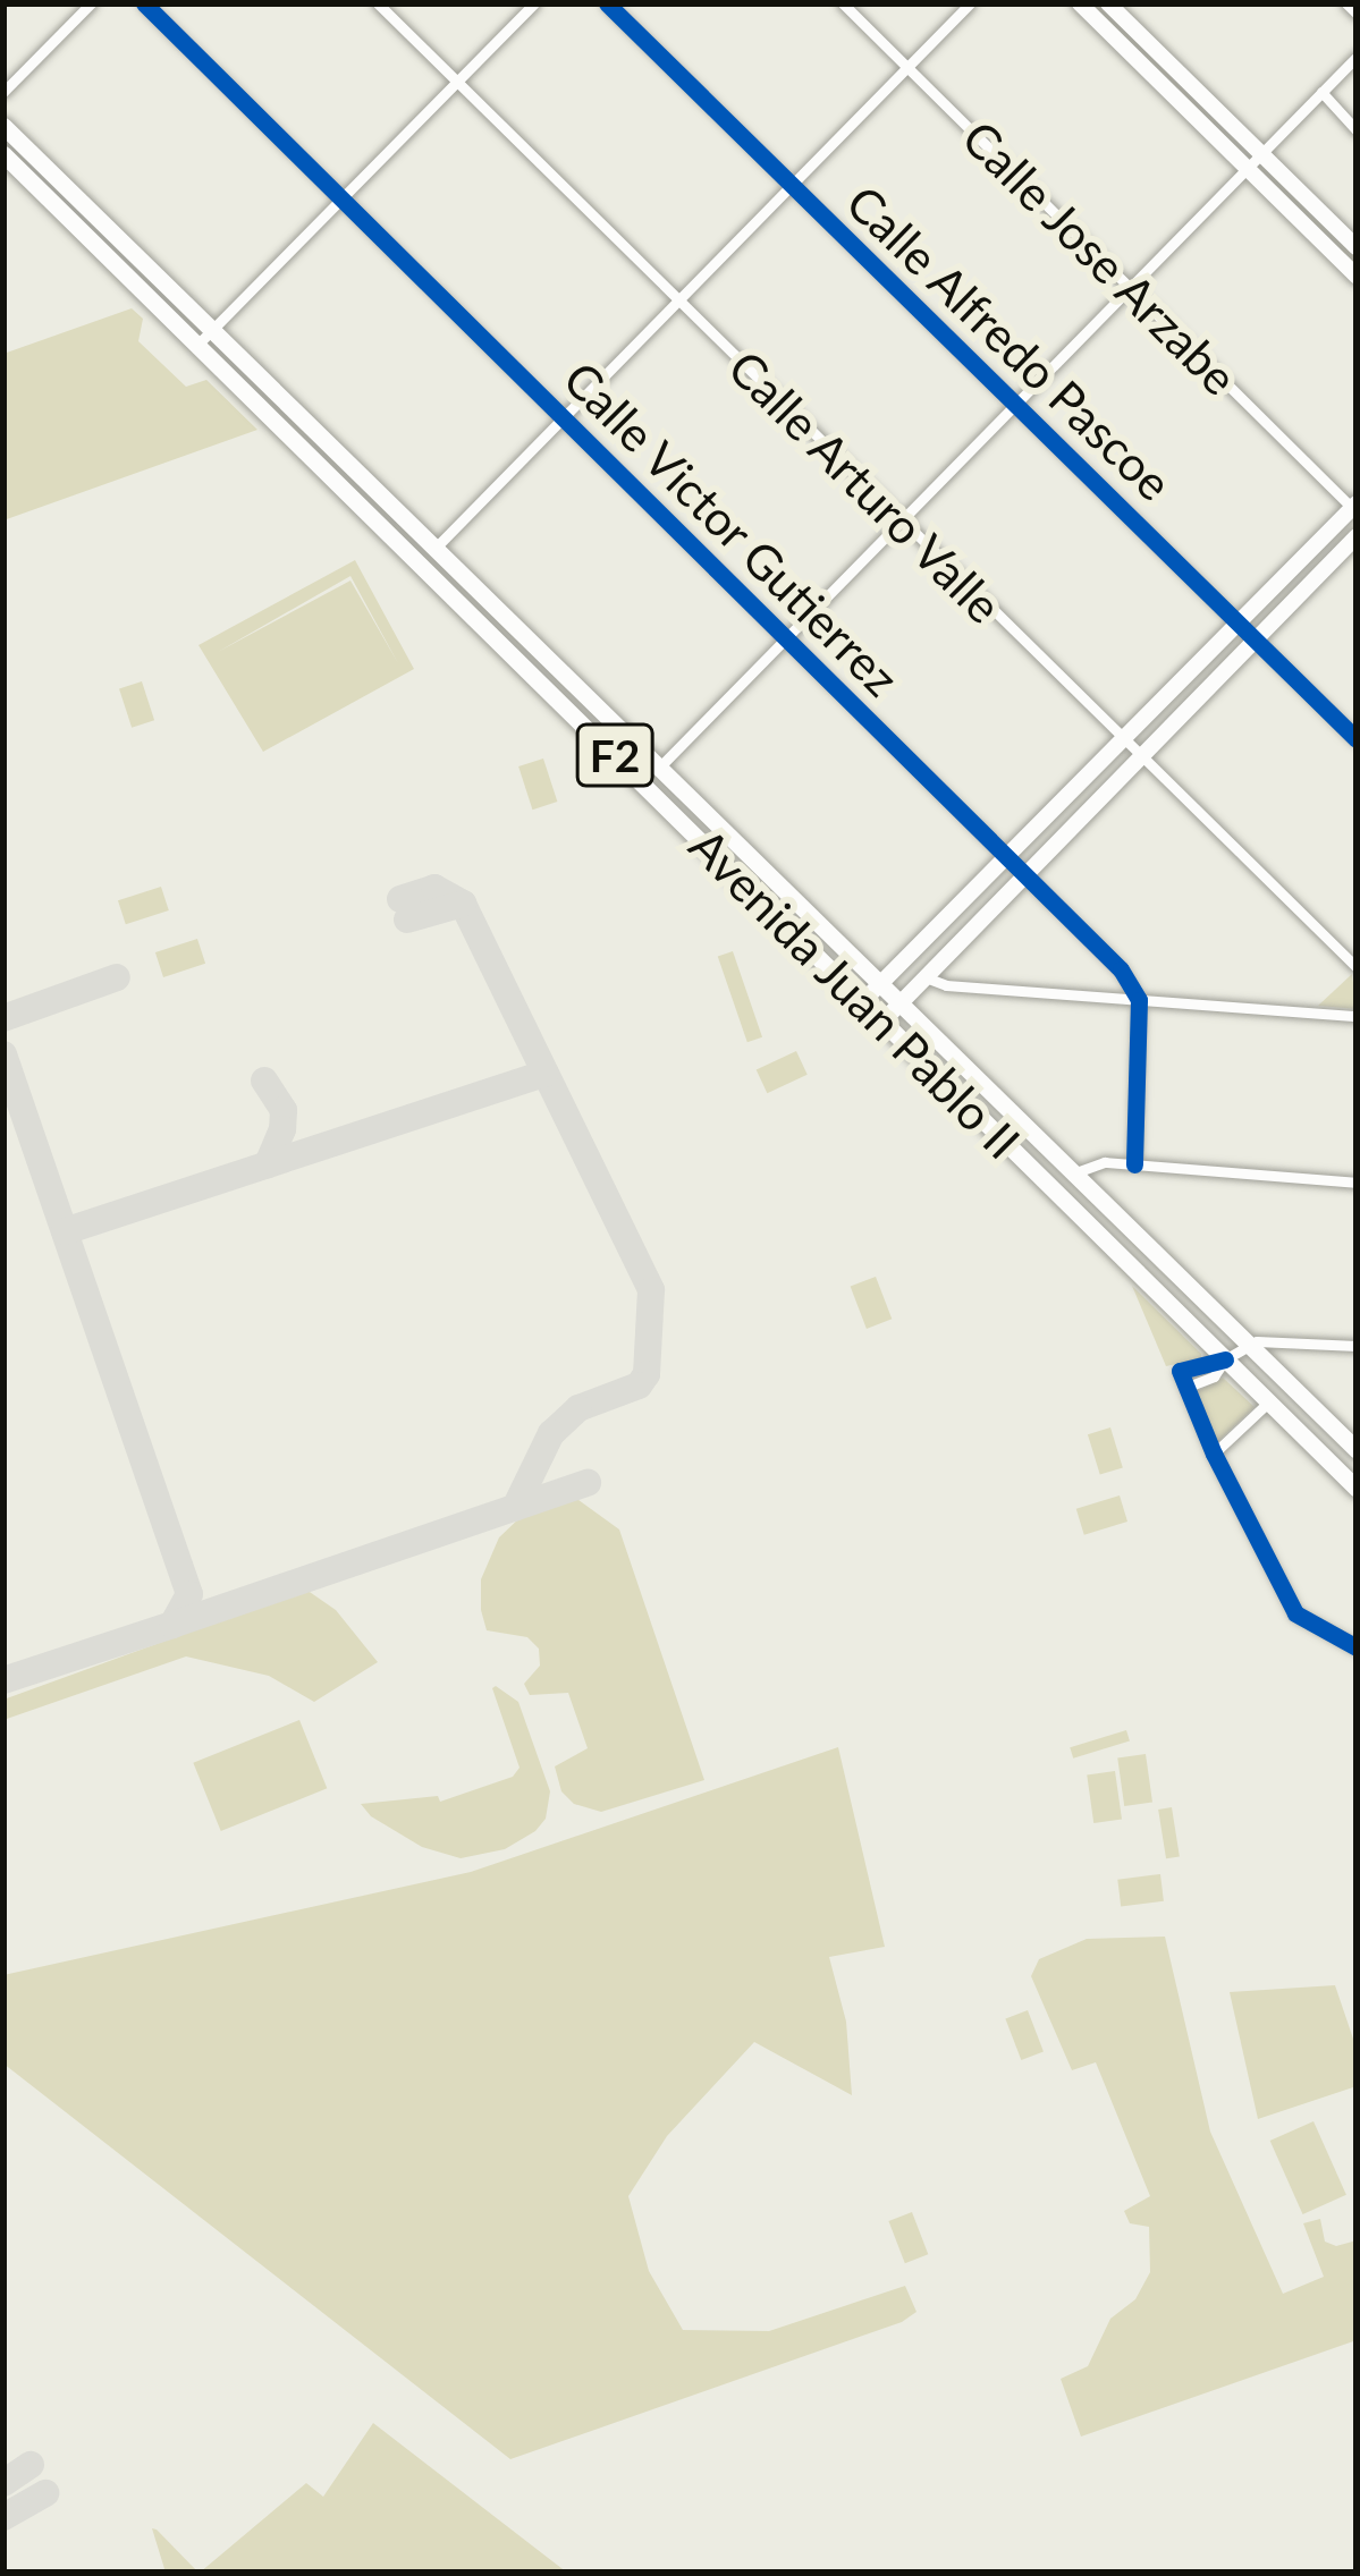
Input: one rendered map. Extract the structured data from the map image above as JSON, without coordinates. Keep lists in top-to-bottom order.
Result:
{
  "streets": {
    "highway": ["F2", "Avenida Juan Pablo II"],
    "street": [
      "Calle Jose Arzabe",
      "Calle Alfredo Pascoe",
      "Calle Arturo Valle",
      "Calle Victor Gutierrez"
    ]
  }
}
